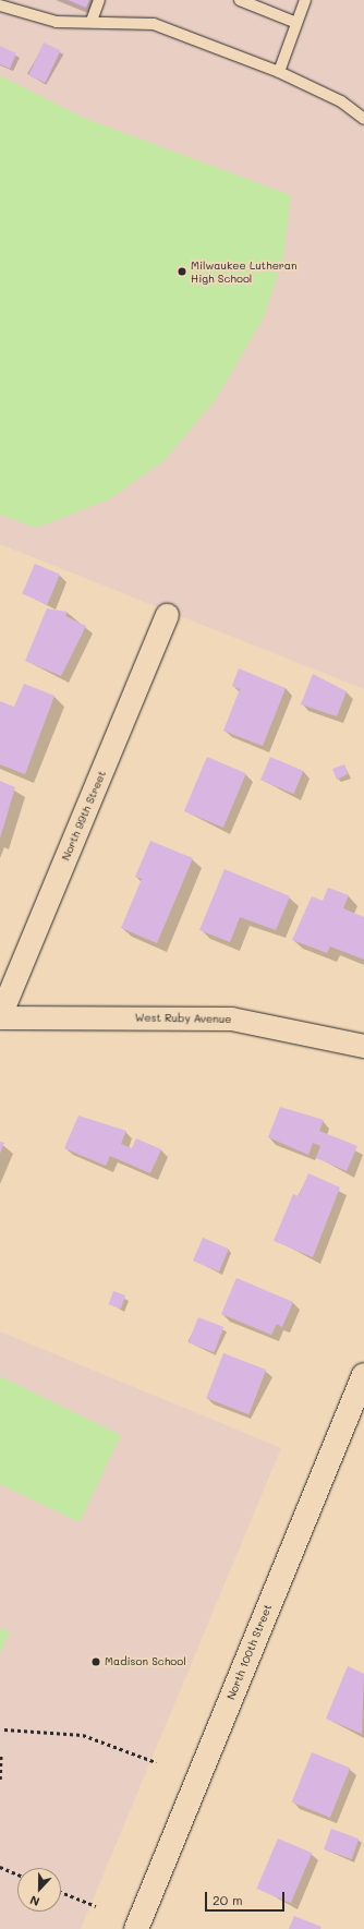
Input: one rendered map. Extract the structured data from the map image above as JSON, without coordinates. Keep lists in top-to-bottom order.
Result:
{
  "streets": {
    "street": ["North 99th Street", "West Ruby Avenue", "North 100th Street"]
  },
  "crossings": [
    ["North 99th Street", "West Ruby Avenue"]
  ],
  "places": ["Milwaukee Lutheran High School", "Madison School"],
  "scale_bar": "20 m",
  "north": "bottom"
}
